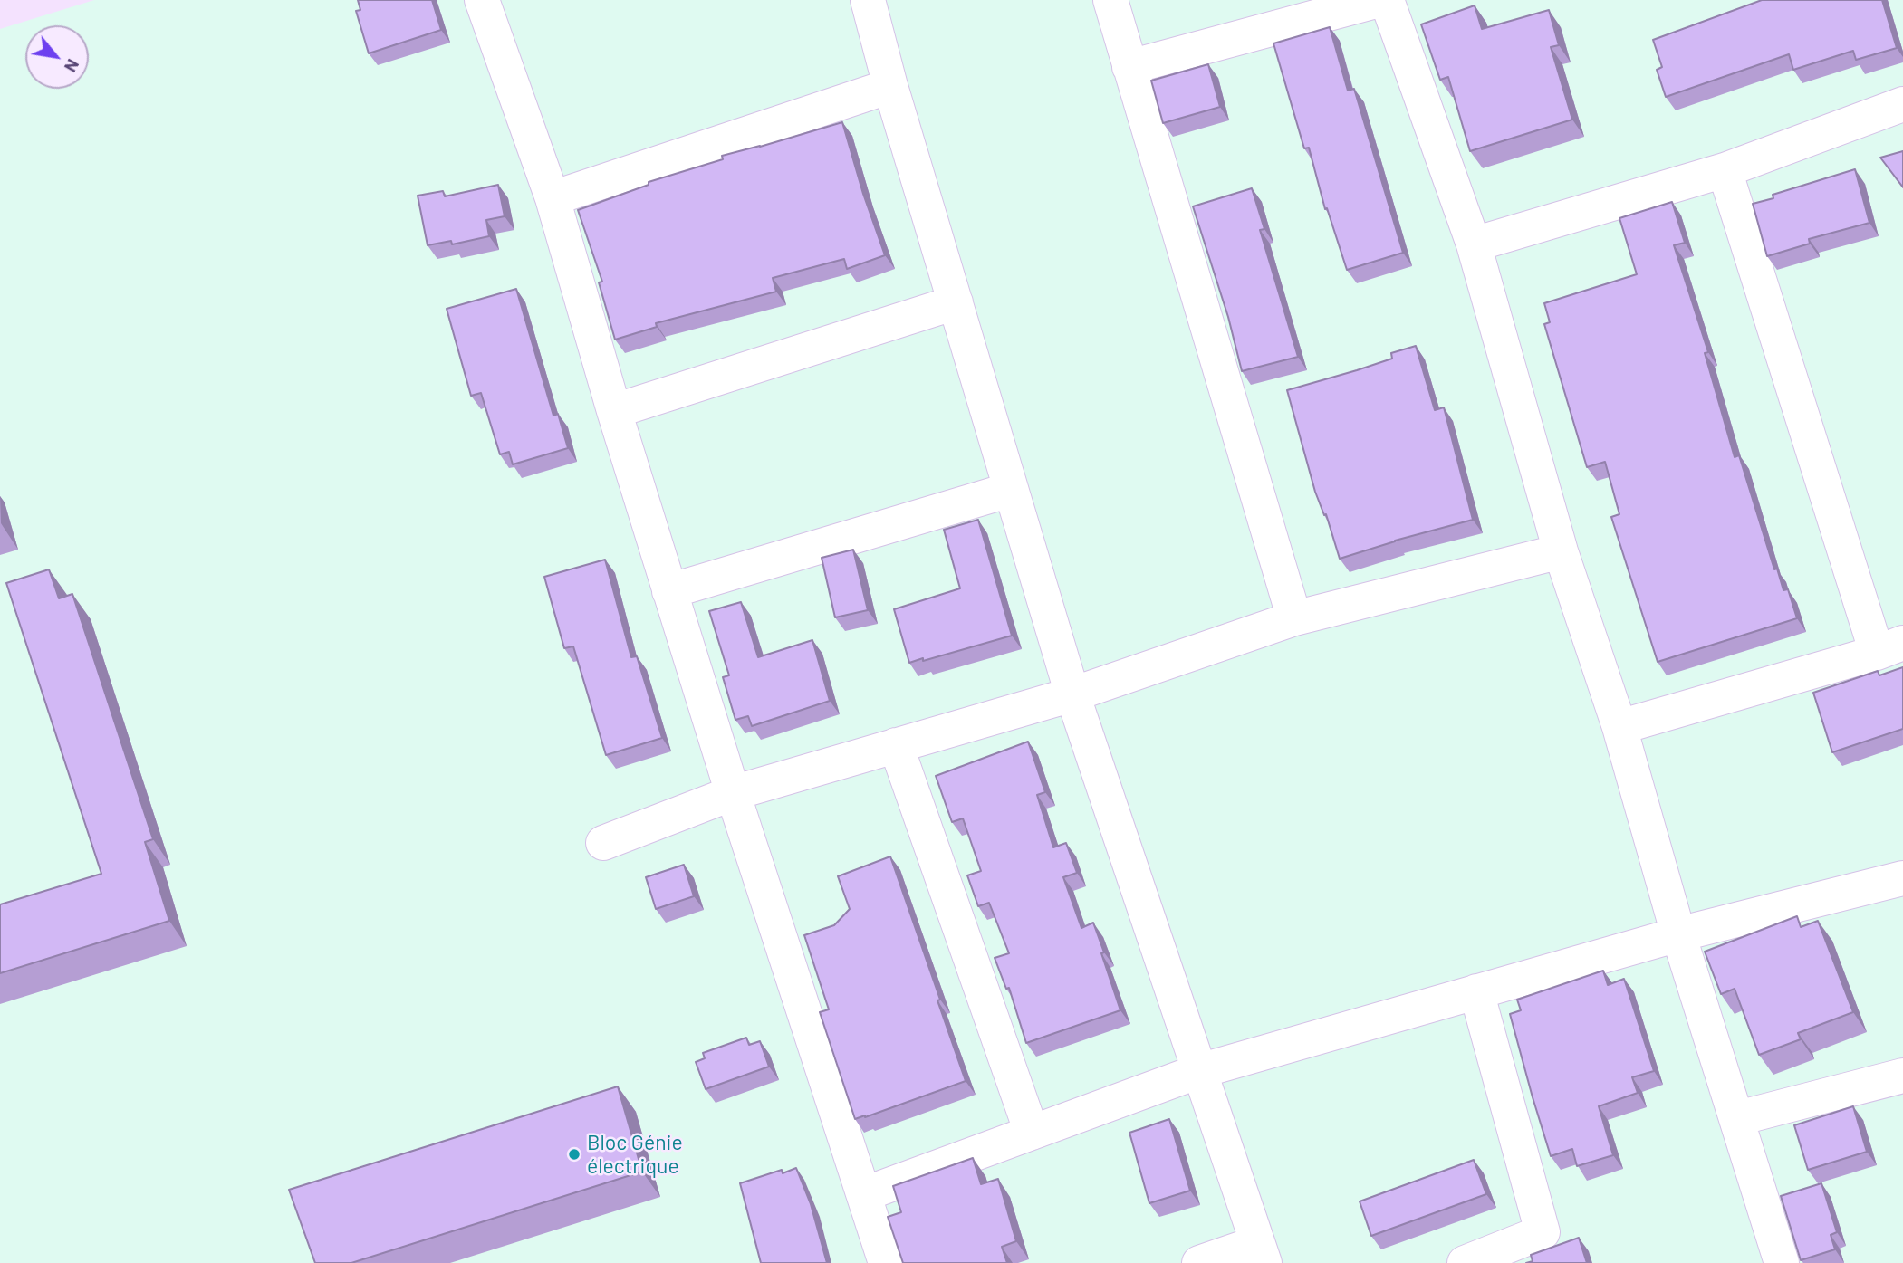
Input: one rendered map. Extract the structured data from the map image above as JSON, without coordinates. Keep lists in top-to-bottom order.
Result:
{
  "places": ["Bloc Génie électrique"],
  "north": "bottom right"
}
